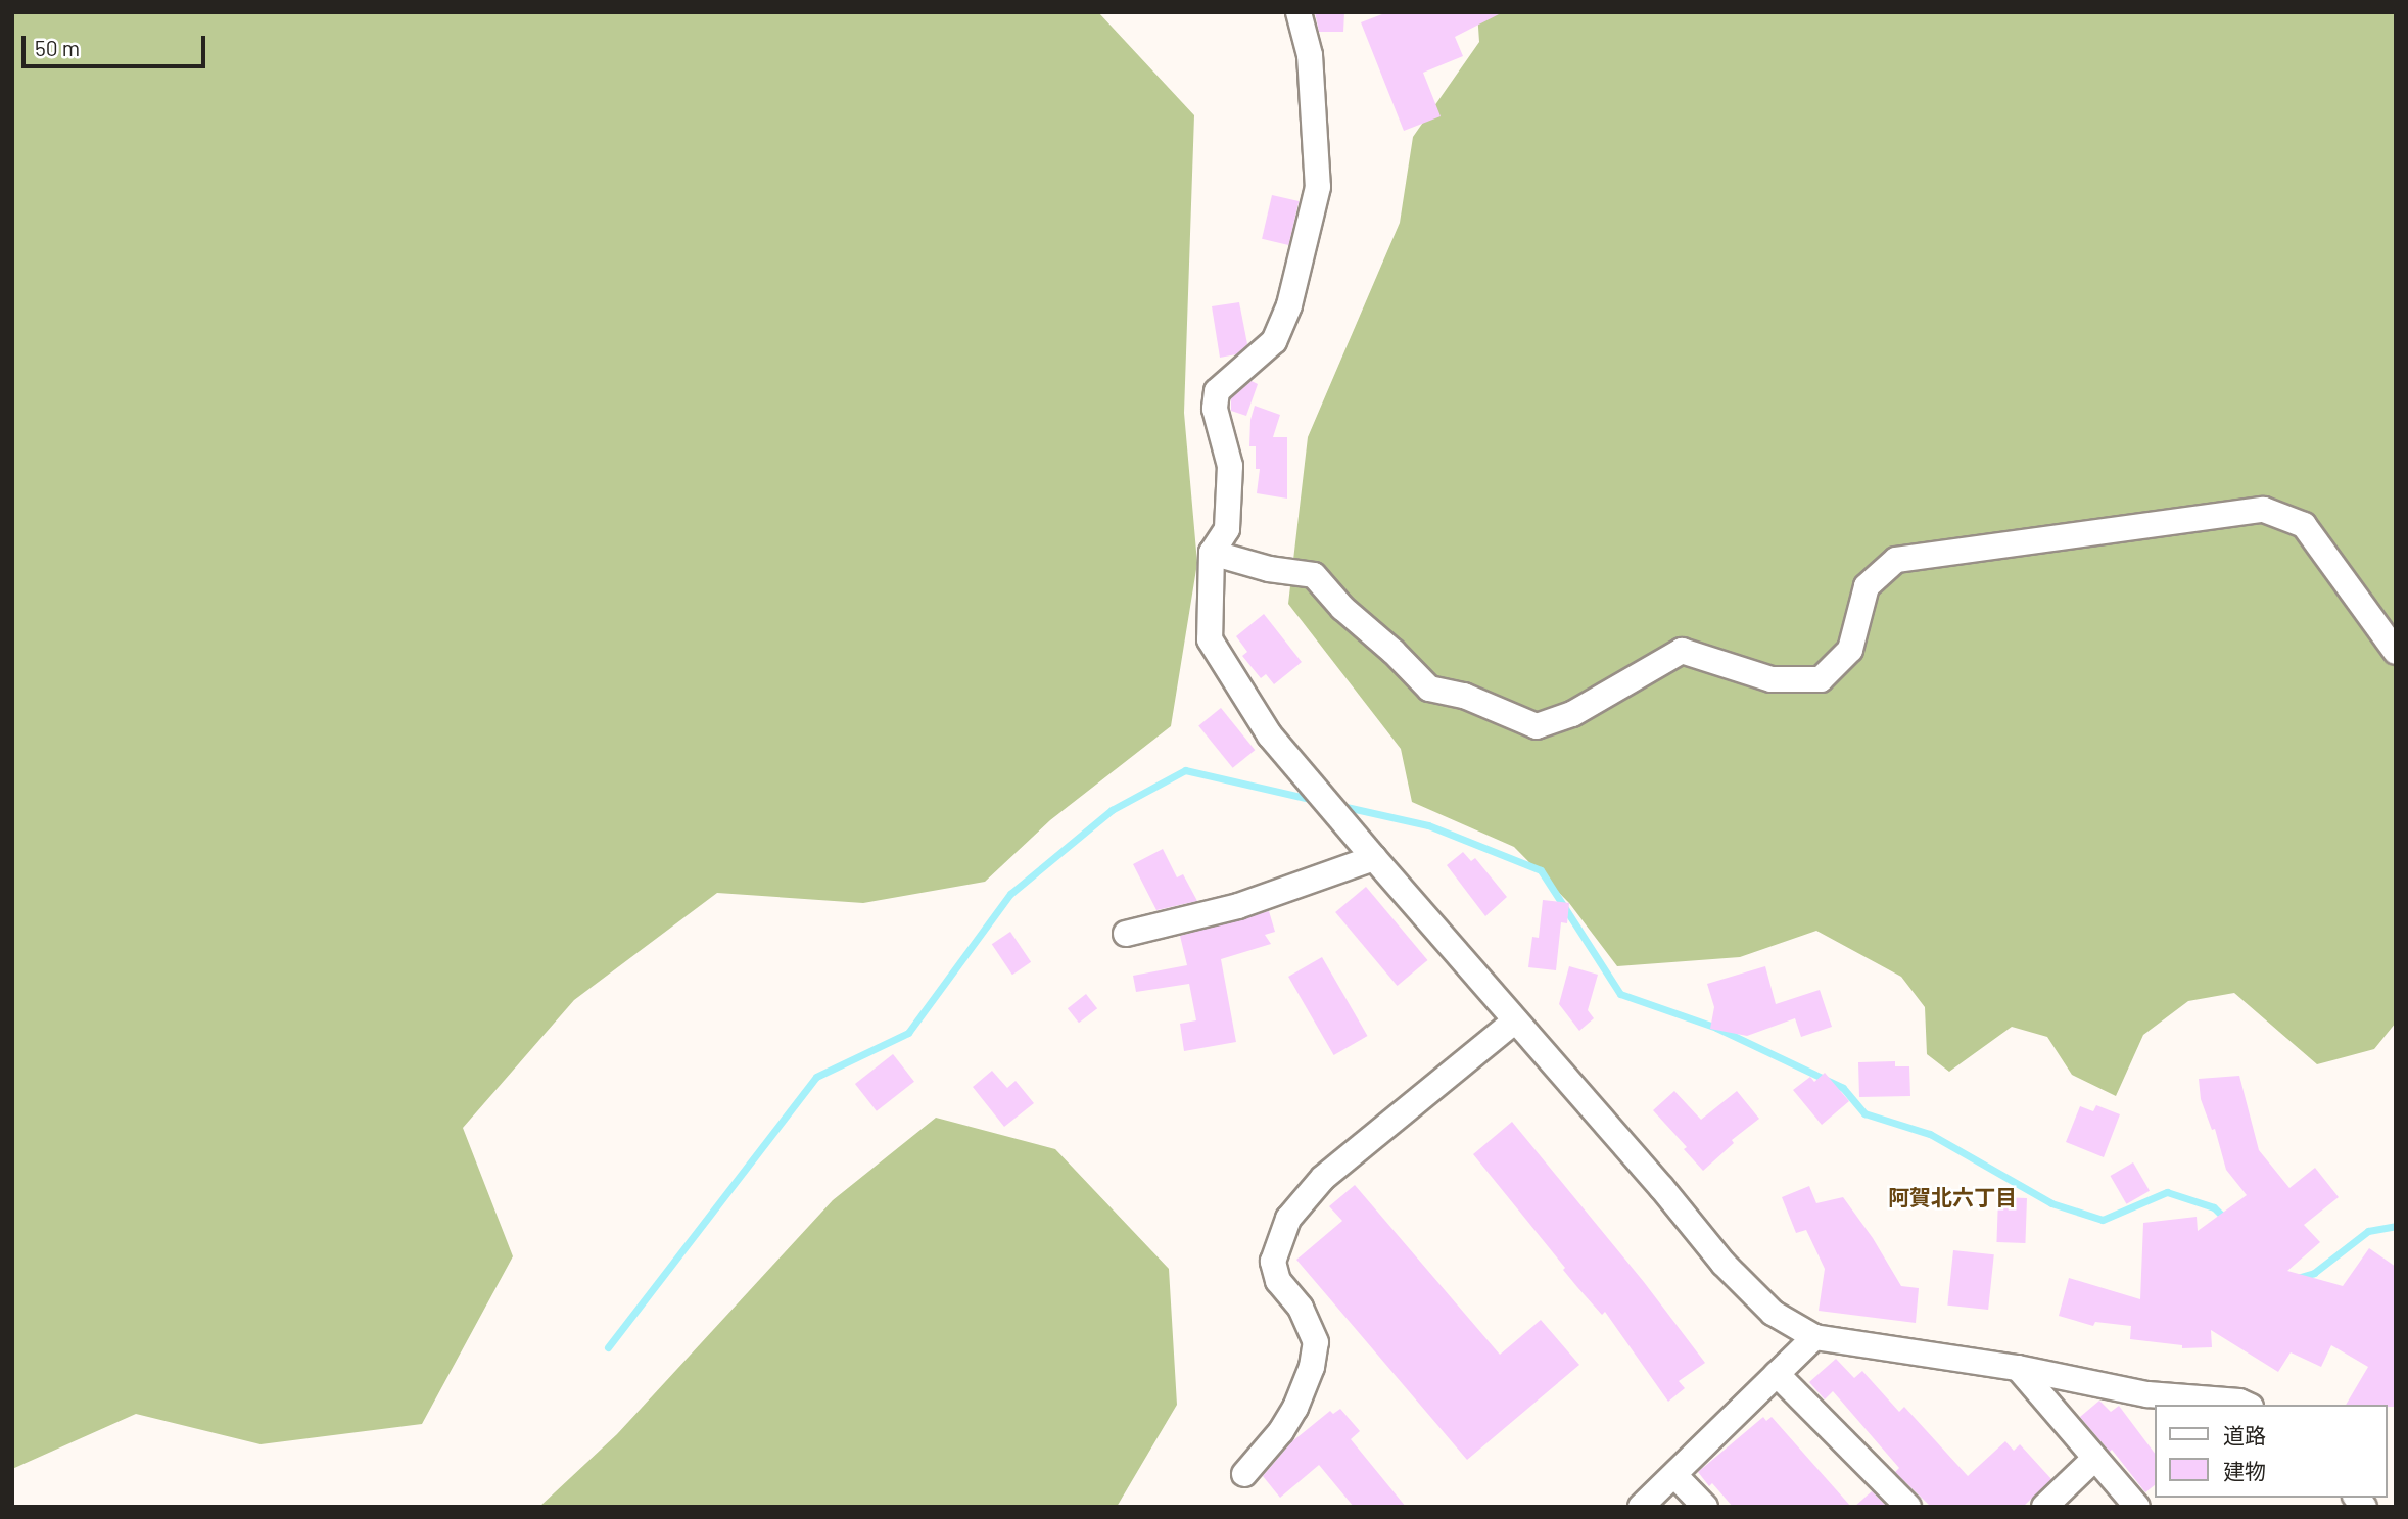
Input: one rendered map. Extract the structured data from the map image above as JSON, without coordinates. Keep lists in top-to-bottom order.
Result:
{
  "districts": ["阿賀北六丁目"],
  "legend": ["道路", "建物"],
  "scale_bar": "50 m"
}
